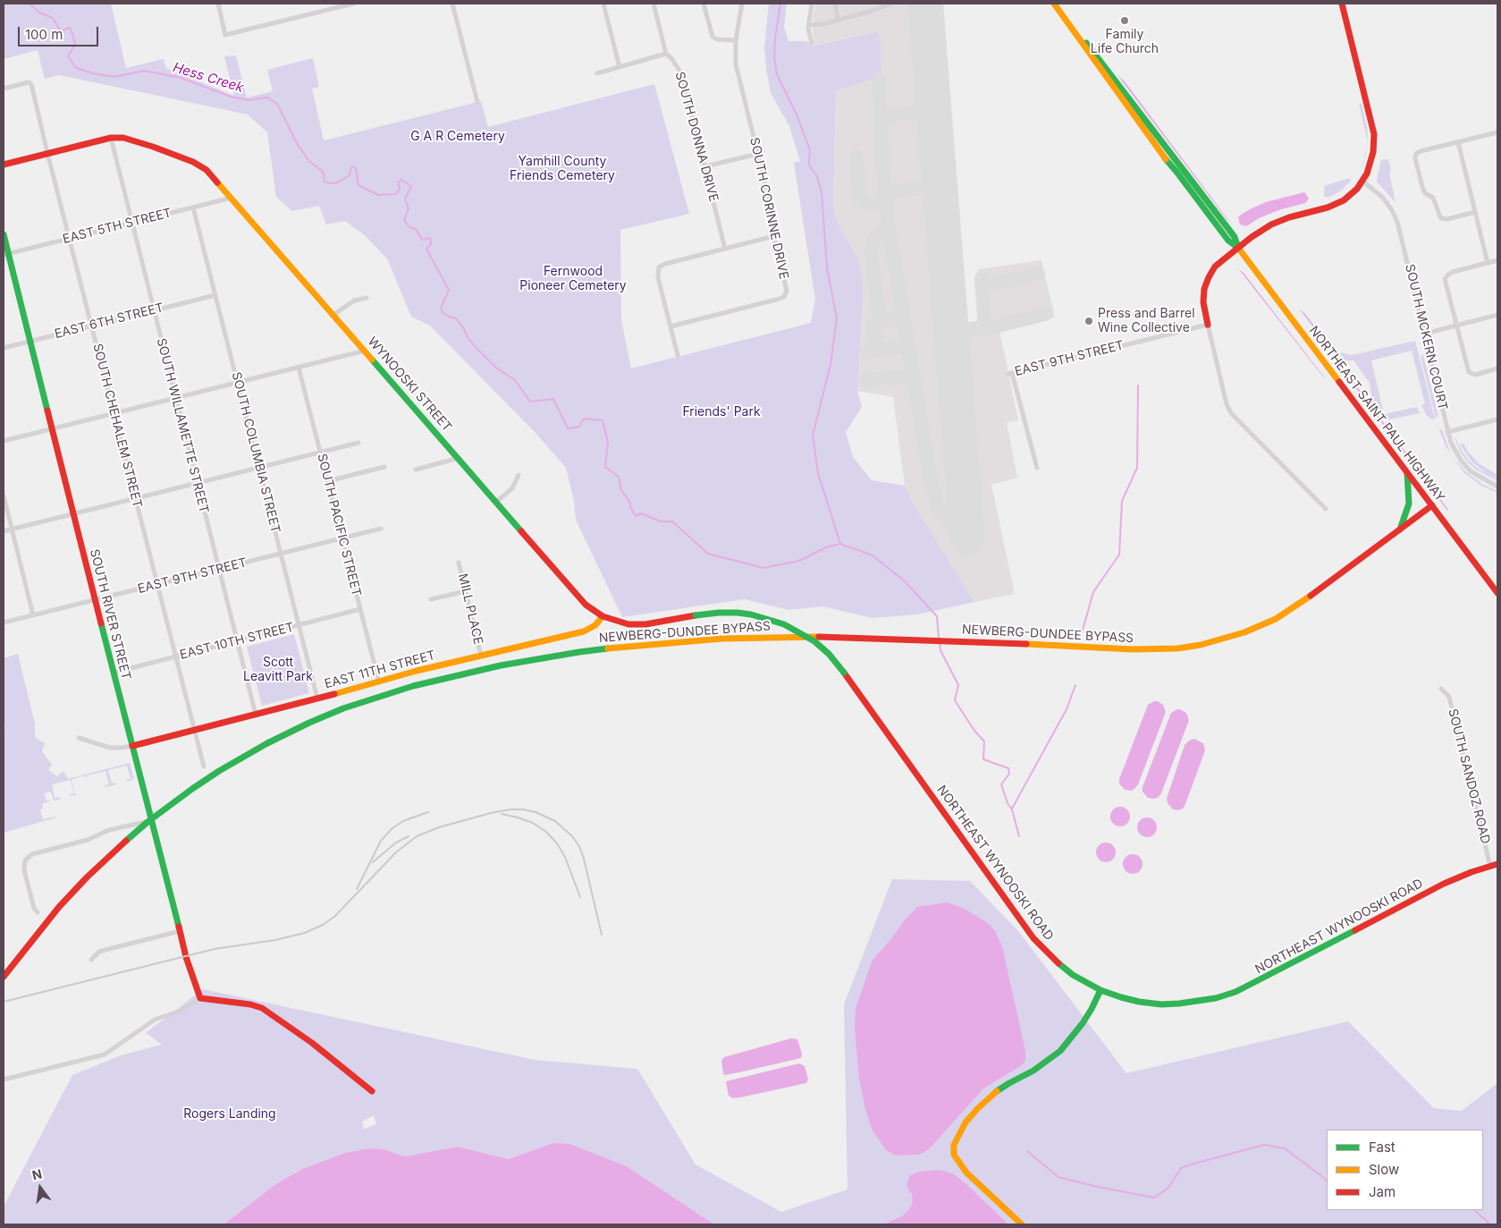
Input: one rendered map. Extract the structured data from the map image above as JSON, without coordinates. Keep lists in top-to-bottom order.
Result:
{
  "streets": {
    "main road": [
      "WYNOOSKI STREET",
      "NORTHEAST SAINT PAUL HIGHWAY",
      "SOUTH RIVER STREET",
      "NEWBERG-DUNDEE BYPASS",
      "EAST 11TH STREET",
      "NORTHEAST WYNOOSKI ROAD"
    ],
    "street": [
      "SOUTH DONNA DRIVE",
      "SOUTH CORINNE DRIVE",
      "EAST 5TH STREET",
      "EAST 6TH STREET",
      "SOUTH MCKERN COURT",
      "EAST 9TH STREET",
      "SOUTH CHEHALEM STREET",
      "SOUTH WILLAMETTE STREET",
      "SOUTH COLUMBIA STREET",
      "SOUTH PACIFIC STREET",
      "MILL PLACE",
      "EAST 10TH STREET",
      "SOUTH SANDOZ ROAD"
    ]
  },
  "crossings": [
    ["EAST 5TH STREET", "WYNOOSKI STREET"],
    ["EAST 5TH STREET", "SOUTH CHEHALEM STREET"],
    ["EAST 5TH STREET", "SOUTH WILLAMETTE STREET"],
    ["EAST 5TH STREET", "SOUTH COLUMBIA STREET"],
    ["EAST 5TH STREET", "SOUTH RIVER STREET"],
    ["EAST 6TH STREET", "SOUTH CHEHALEM STREET"],
    ["EAST 6TH STREET", "SOUTH WILLAMETTE STREET"],
    ["EAST 6TH STREET", "SOUTH COLUMBIA STREET"],
    ["EAST 6TH STREET", "SOUTH RIVER STREET"],
    ["EAST 9TH STREET", "SOUTH CHEHALEM STREET"],
    ["EAST 9TH STREET", "SOUTH WILLAMETTE STREET"],
    ["EAST 9TH STREET", "SOUTH COLUMBIA STREET"],
    ["EAST 9TH STREET", "SOUTH PACIFIC STREET"],
    ["EAST 9TH STREET", "SOUTH RIVER STREET"],
    ["WYNOOSKI STREET", "SOUTH WILLAMETTE STREET"],
    ["WYNOOSKI STREET", "EAST 11TH STREET"],
    ["WYNOOSKI STREET", "NORTHEAST WYNOOSKI ROAD"],
    ["NORTHEAST SAINT PAUL HIGHWAY", "NEWBERG-DUNDEE BYPASS"],
    ["SOUTH CHEHALEM STREET", "EAST 10TH STREET"],
    ["SOUTH CHEHALEM STREET", "EAST 11TH STREET"],
    ["SOUTH WILLAMETTE STREET", "EAST 10TH STREET"],
    ["SOUTH WILLAMETTE STREET", "EAST 11TH STREET"],
    ["SOUTH COLUMBIA STREET", "EAST 10TH STREET"],
    ["SOUTH COLUMBIA STREET", "EAST 11TH STREET"],
    ["SOUTH PACIFIC STREET", "EAST 10TH STREET"],
    ["SOUTH PACIFIC STREET", "EAST 11TH STREET"],
    ["MILL PLACE", "EAST 11TH STREET"],
    ["SOUTH RIVER STREET", "EAST 10TH STREET"],
    ["SOUTH RIVER STREET", "EAST 11TH STREET"],
    ["SOUTH SANDOZ ROAD", "NORTHEAST WYNOOSKI ROAD"]
  ],
  "water": ["Hess Creek"],
  "parks": [
    "G A R Cemetery",
    "Yamhill County Friends Cemetery",
    "Fernwood Pioneer Cemetery",
    "Friends' Park",
    "Scott Leavitt Park",
    "Rogers Landing"
  ],
  "places": ["Family Life Church", "Press and Barrel Wine Collective"],
  "legend": ["Fast", "Slow", "Jam"],
  "scale_bar": "100 m",
  "north": "top"
}
